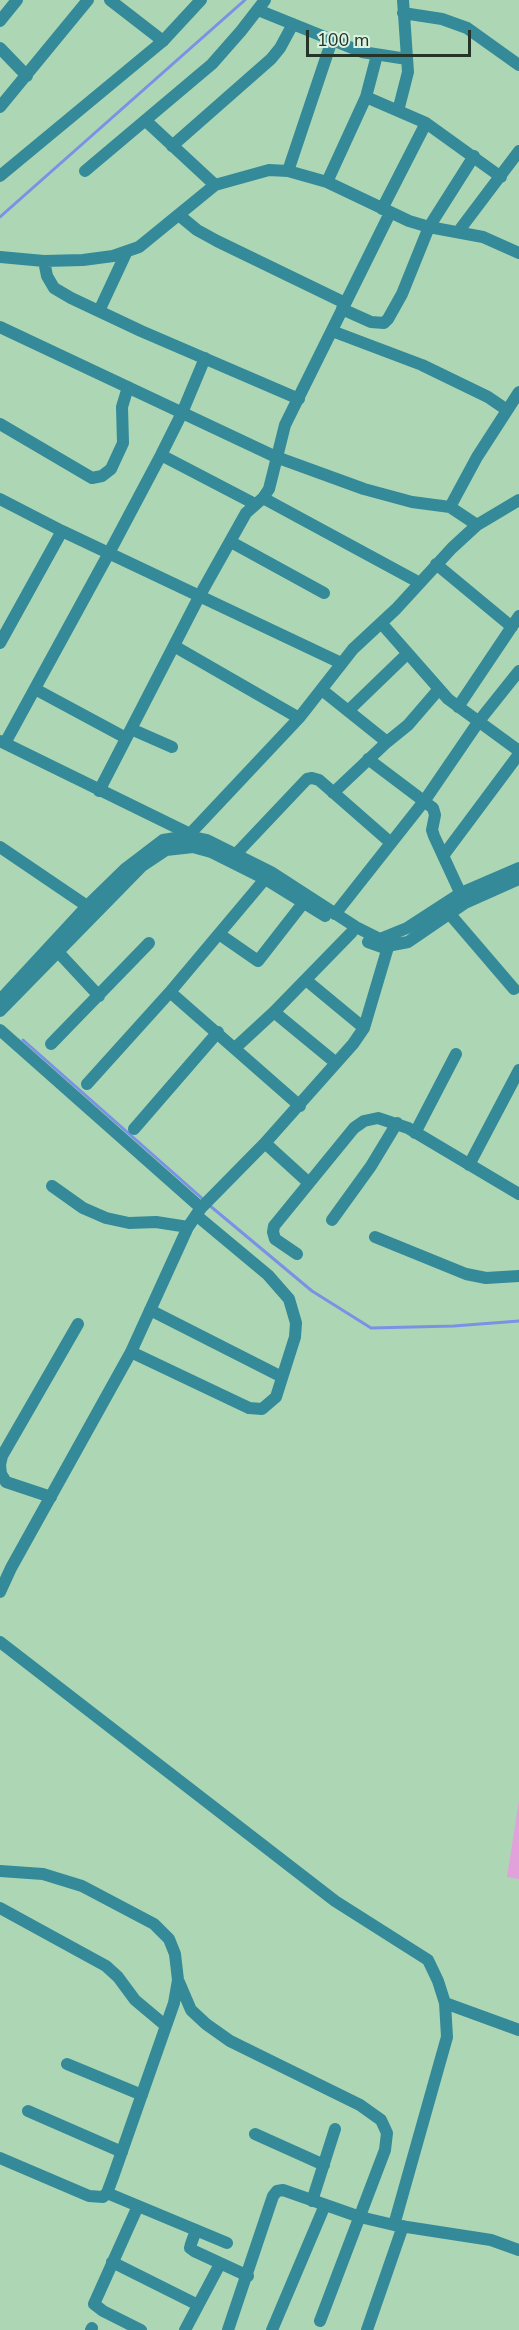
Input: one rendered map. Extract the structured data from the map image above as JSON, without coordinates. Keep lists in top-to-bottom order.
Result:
{
  "scale_bar": "100 m"
}
